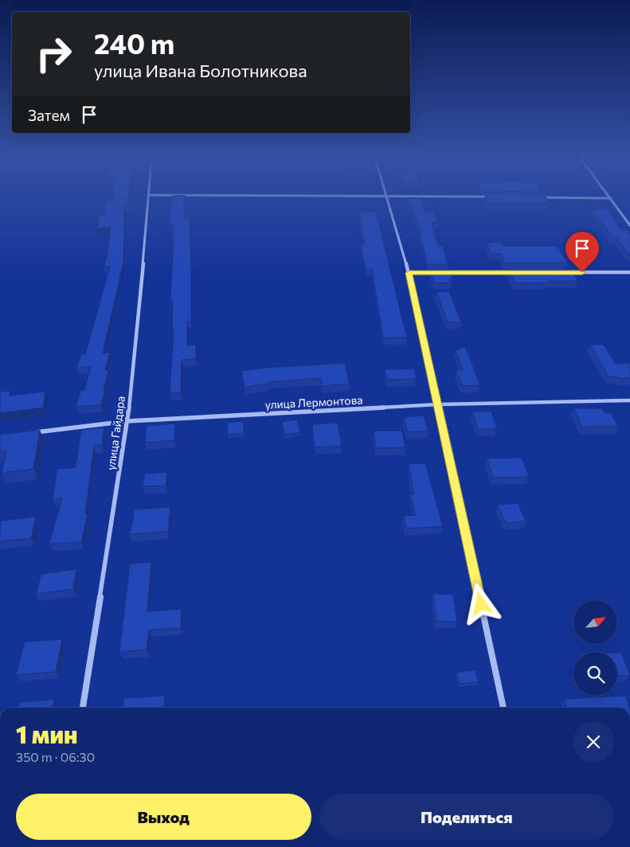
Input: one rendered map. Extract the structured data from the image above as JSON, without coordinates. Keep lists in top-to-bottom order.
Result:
{
  "streets": {
    "street": ["улица Лермонтова", "улица Гайдара"]
  },
  "crossings": [
    ["улица Лермонтова", "улица Гайдара"]
  ],
  "north": "top right",
  "page": {
    "turn": ["240 m", "улица Ивана Болотникова"],
    "then": "Затем",
    "heading": ["1 мин", "350 m · 06:30"],
    "buttons": ["Выход", "Поделиться"]
  }
}
